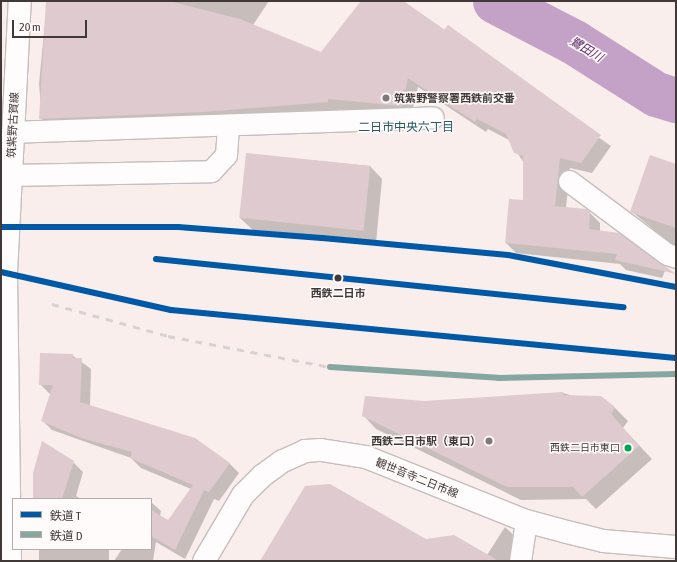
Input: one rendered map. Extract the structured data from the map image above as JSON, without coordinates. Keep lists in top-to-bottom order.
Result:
{
  "streets": {
    "main road": ["筑紫野古賀線", "観世音寺二日市線"]
  },
  "districts": ["二日市中央六丁目"],
  "water": ["鷺田川"],
  "places": [
    "筑紫野警察署西鉄前交番",
    "西鉄二日市",
    "西鉄二日市駅（東口）",
    "西鉄二日市東口"
  ],
  "lines": ["rail line T", "rail line D"],
  "legend": ["鉄道 T", "鉄道 D"],
  "scale_bar": "20 m"
}
